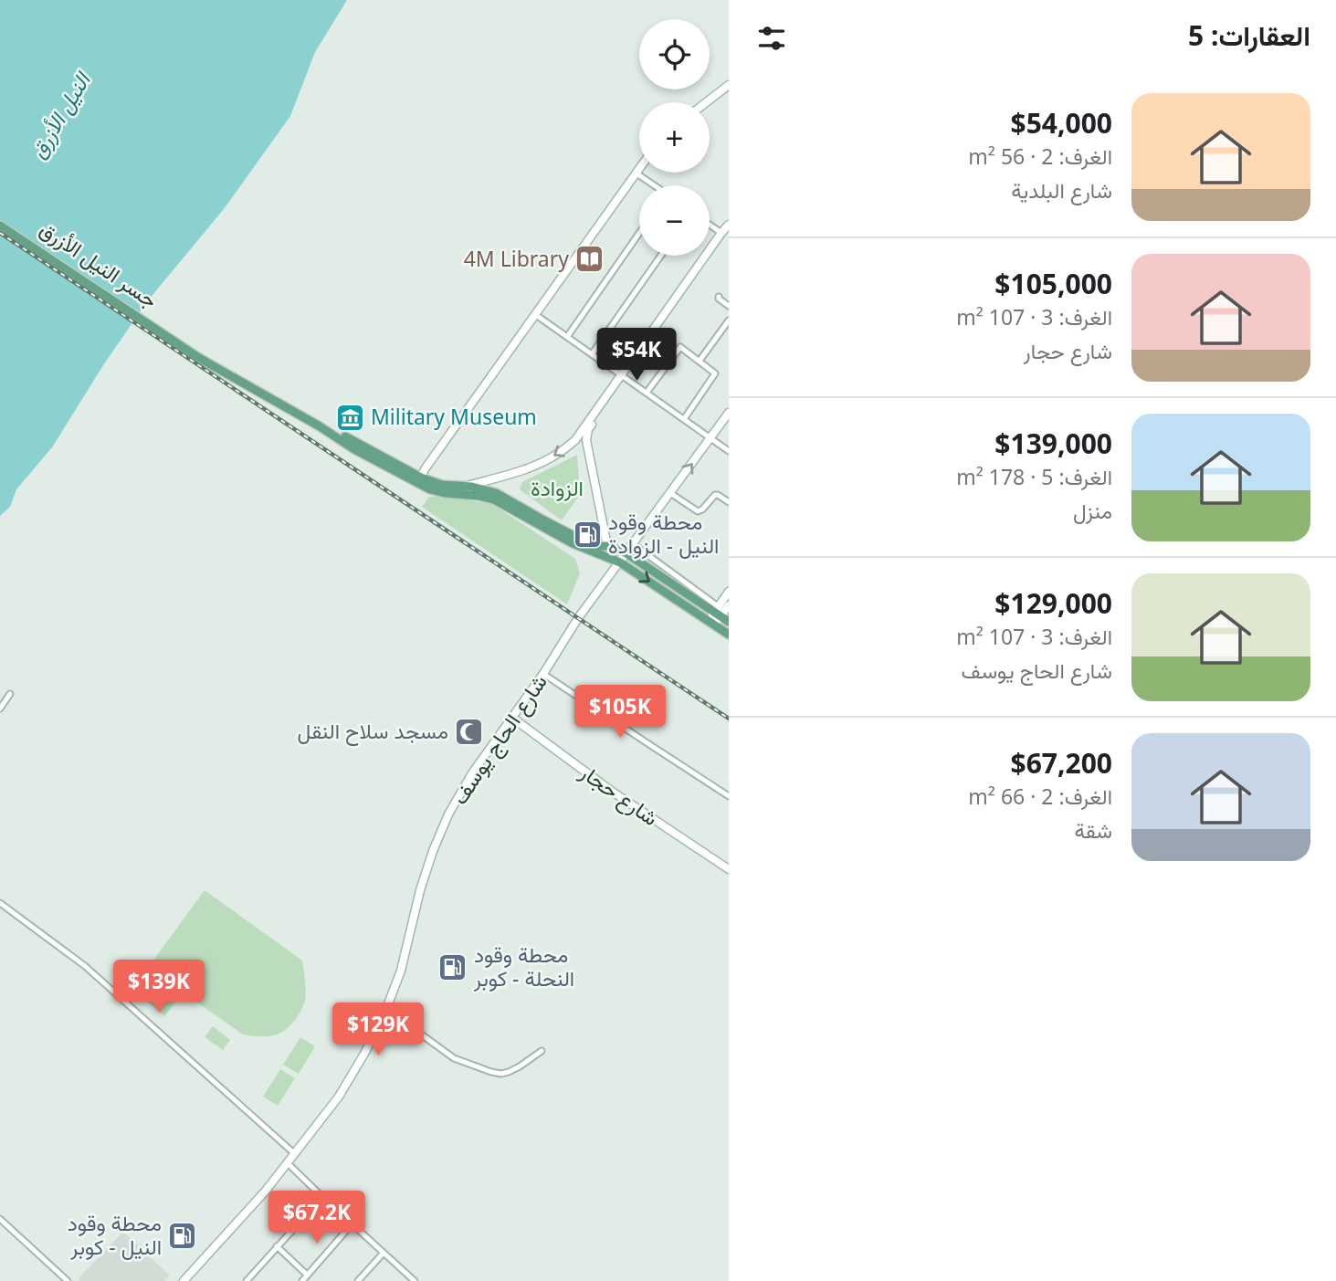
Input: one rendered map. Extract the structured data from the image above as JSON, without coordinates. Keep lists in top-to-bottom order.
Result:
{
  "streets": {
    "main road": ["جسر النيل الأزرق", "شارع الحاج يوسف", "شارع حجار"]
  },
  "crossings": [
    ["شارع الحاج يوسف", "شارع حجار"]
  ],
  "water": ["النيل الأزرق"],
  "parks": ["الزوادة"],
  "places": {
    "library": ["4M Library"],
    "museum": ["Military Museum"],
    "fuel station": ["محطة وقود النيل - الزوادة", "محطة وقود النحلة - كوبر", "محطة وقود النيل - كوبر"],
    "mosque": ["مسجد سلاح النقل"]
  },
  "page": {
    "heading": "العقارات: 5",
    "map_buttons": ["+", "−"],
    "list": [
      {
        "name": "$54,000",
        "note": "الغرف: 2 · 56 m² · شارع البلدية"
      },
      {
        "name": "$105,000",
        "note": "الغرف: 3 · 107 m² · شارع حجار"
      },
      {
        "name": "$139,000",
        "note": "الغرف: 5 · 178 m² · منزل"
      },
      {
        "name": "$129,000",
        "note": "الغرف: 3 · 107 m² · شارع الحاج يوسف"
      },
      {
        "name": "$67,200",
        "note": "الغرف: 2 · 66 m² · شقة"
      }
    ],
    "price": [
      "$54K",
      "$105K",
      "$139K",
      "$129K",
      "$67.2K"
    ]
  }
}
